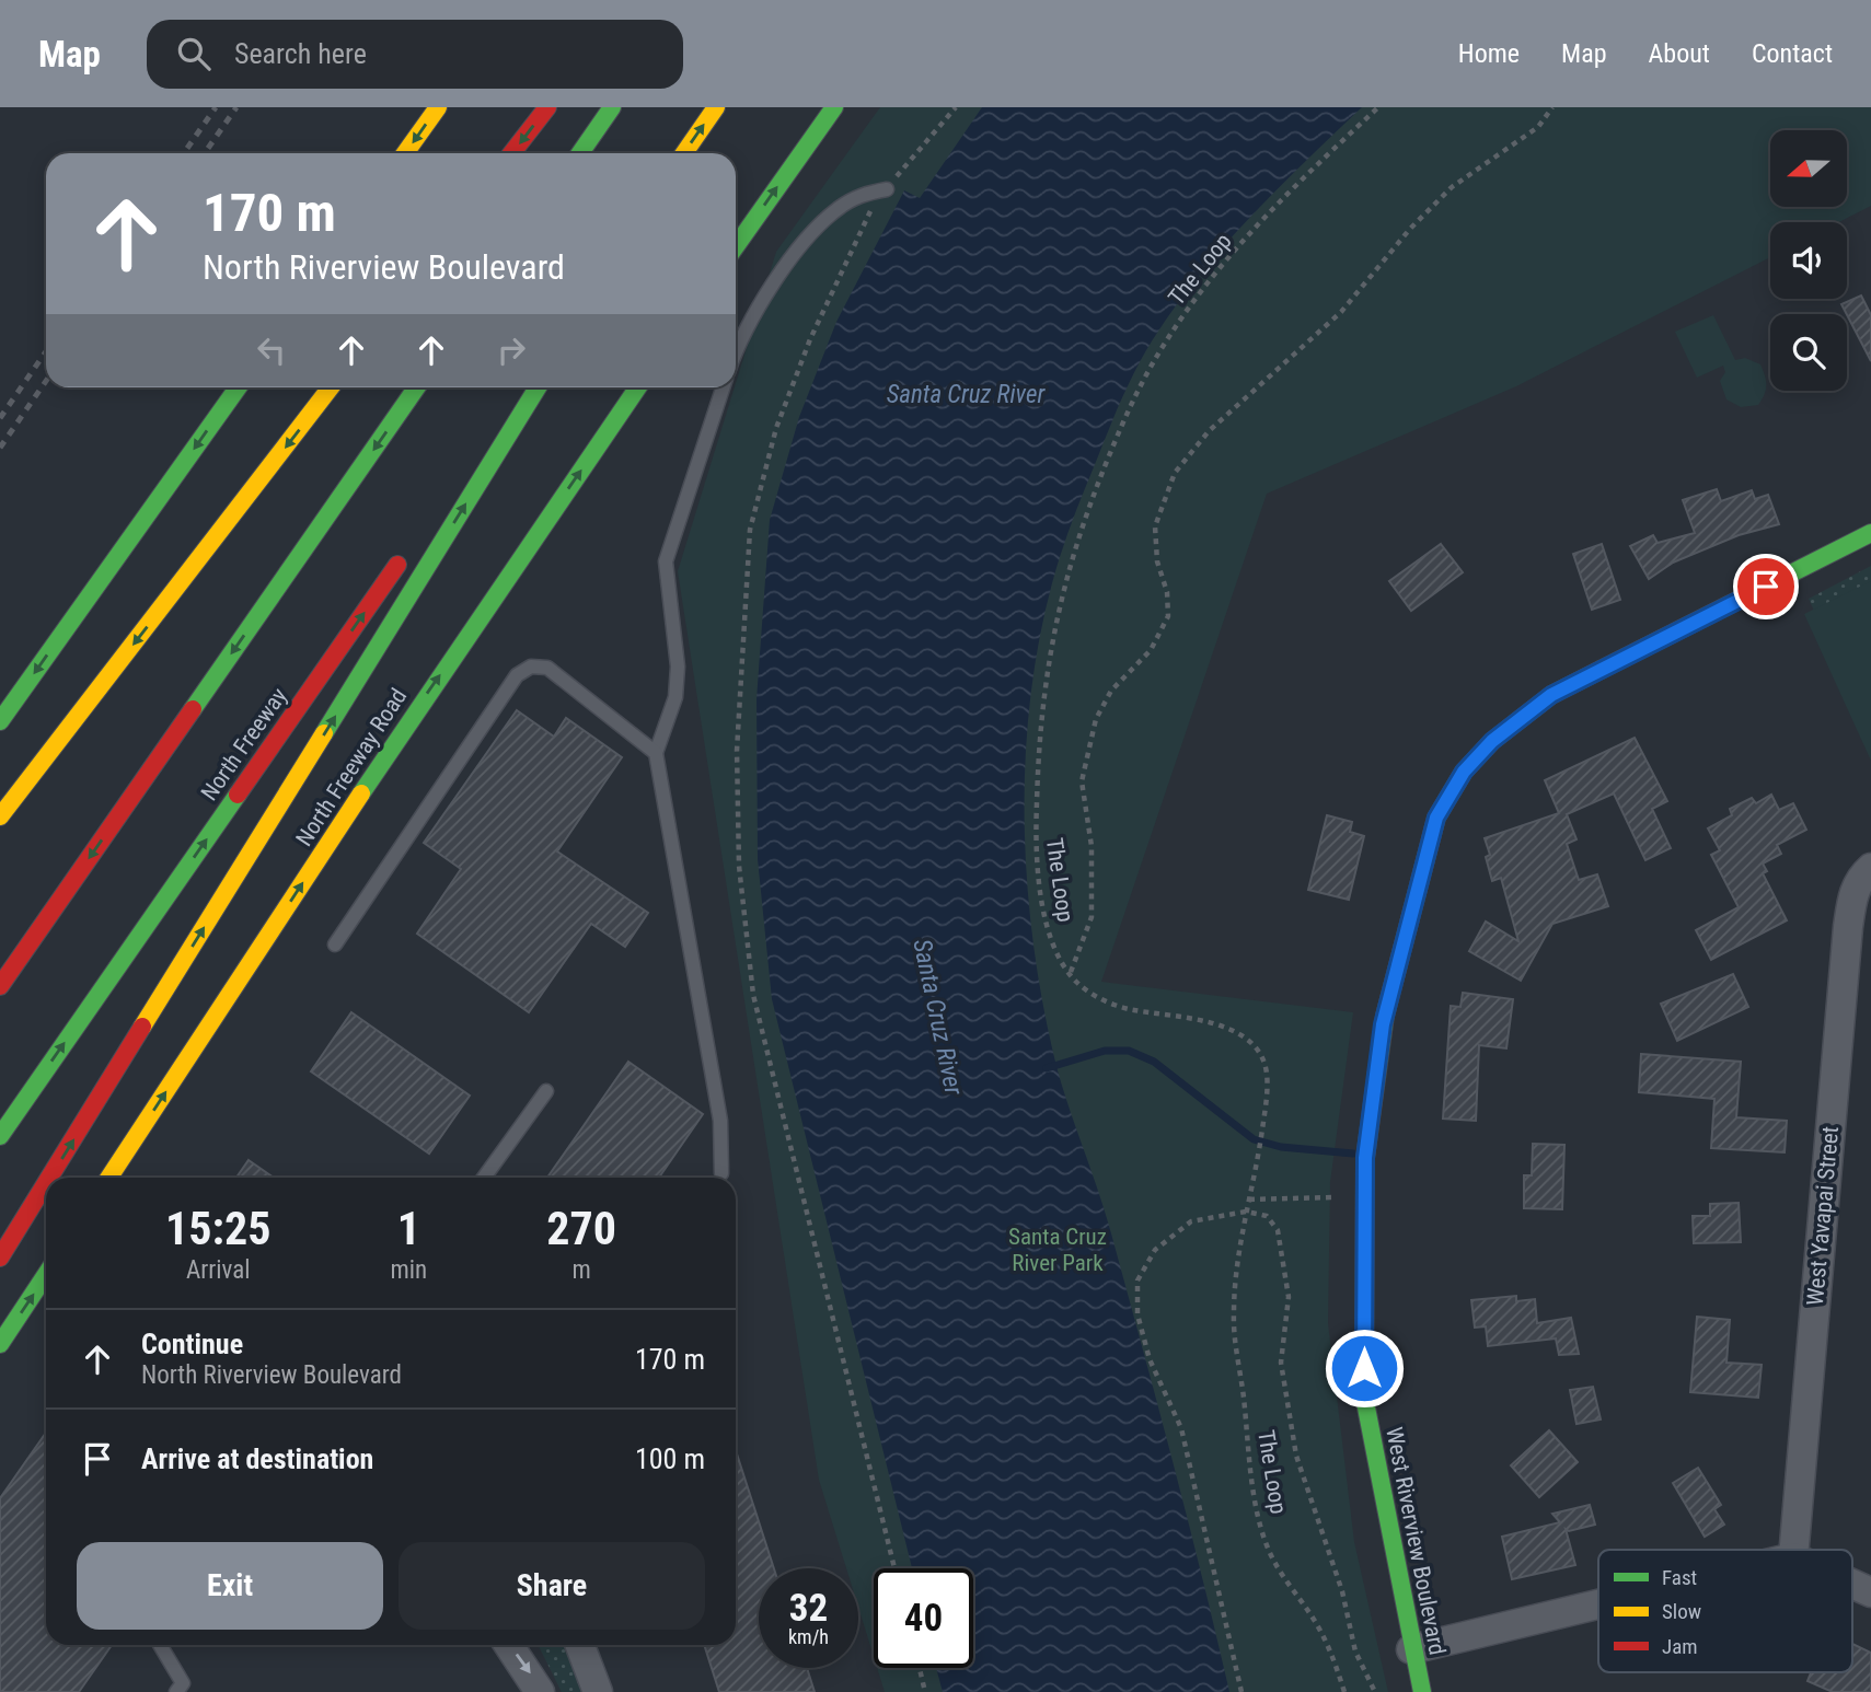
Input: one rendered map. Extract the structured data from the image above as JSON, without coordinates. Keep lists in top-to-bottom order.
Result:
{
  "streets": {
    "main road": ["North Freeway", "North Freeway Road", "West Riverview Boulevard"],
    "street": ["West Yavapai Street"],
    "path": ["The Loop"]
  },
  "water": ["Santa Cruz River"],
  "parks": ["Santa Cruz River Park"],
  "legend": ["Fast", "Slow", "Jam"],
  "north": "left",
  "page": {
    "header": "Map",
    "search": "Search here",
    "nav": [
      "Home",
      "Map",
      "About",
      "Contact"
    ],
    "turn": ["170 m", "North Riverview Boulevard"],
    "eta": [
      "15:25",
      "Arrival",
      "1",
      "min",
      "270",
      "m"
    ],
    "list": [
      {
        "name": "Continue",
        "note": "North Riverview Boulevard",
        "value": "170 m"
      },
      {
        "name": "Arrive at destination",
        "value": "100 m"
      }
    ],
    "buttons": ["Exit", "Share"],
    "speed": "32 km/h",
    "limit": "40"
  }
}
